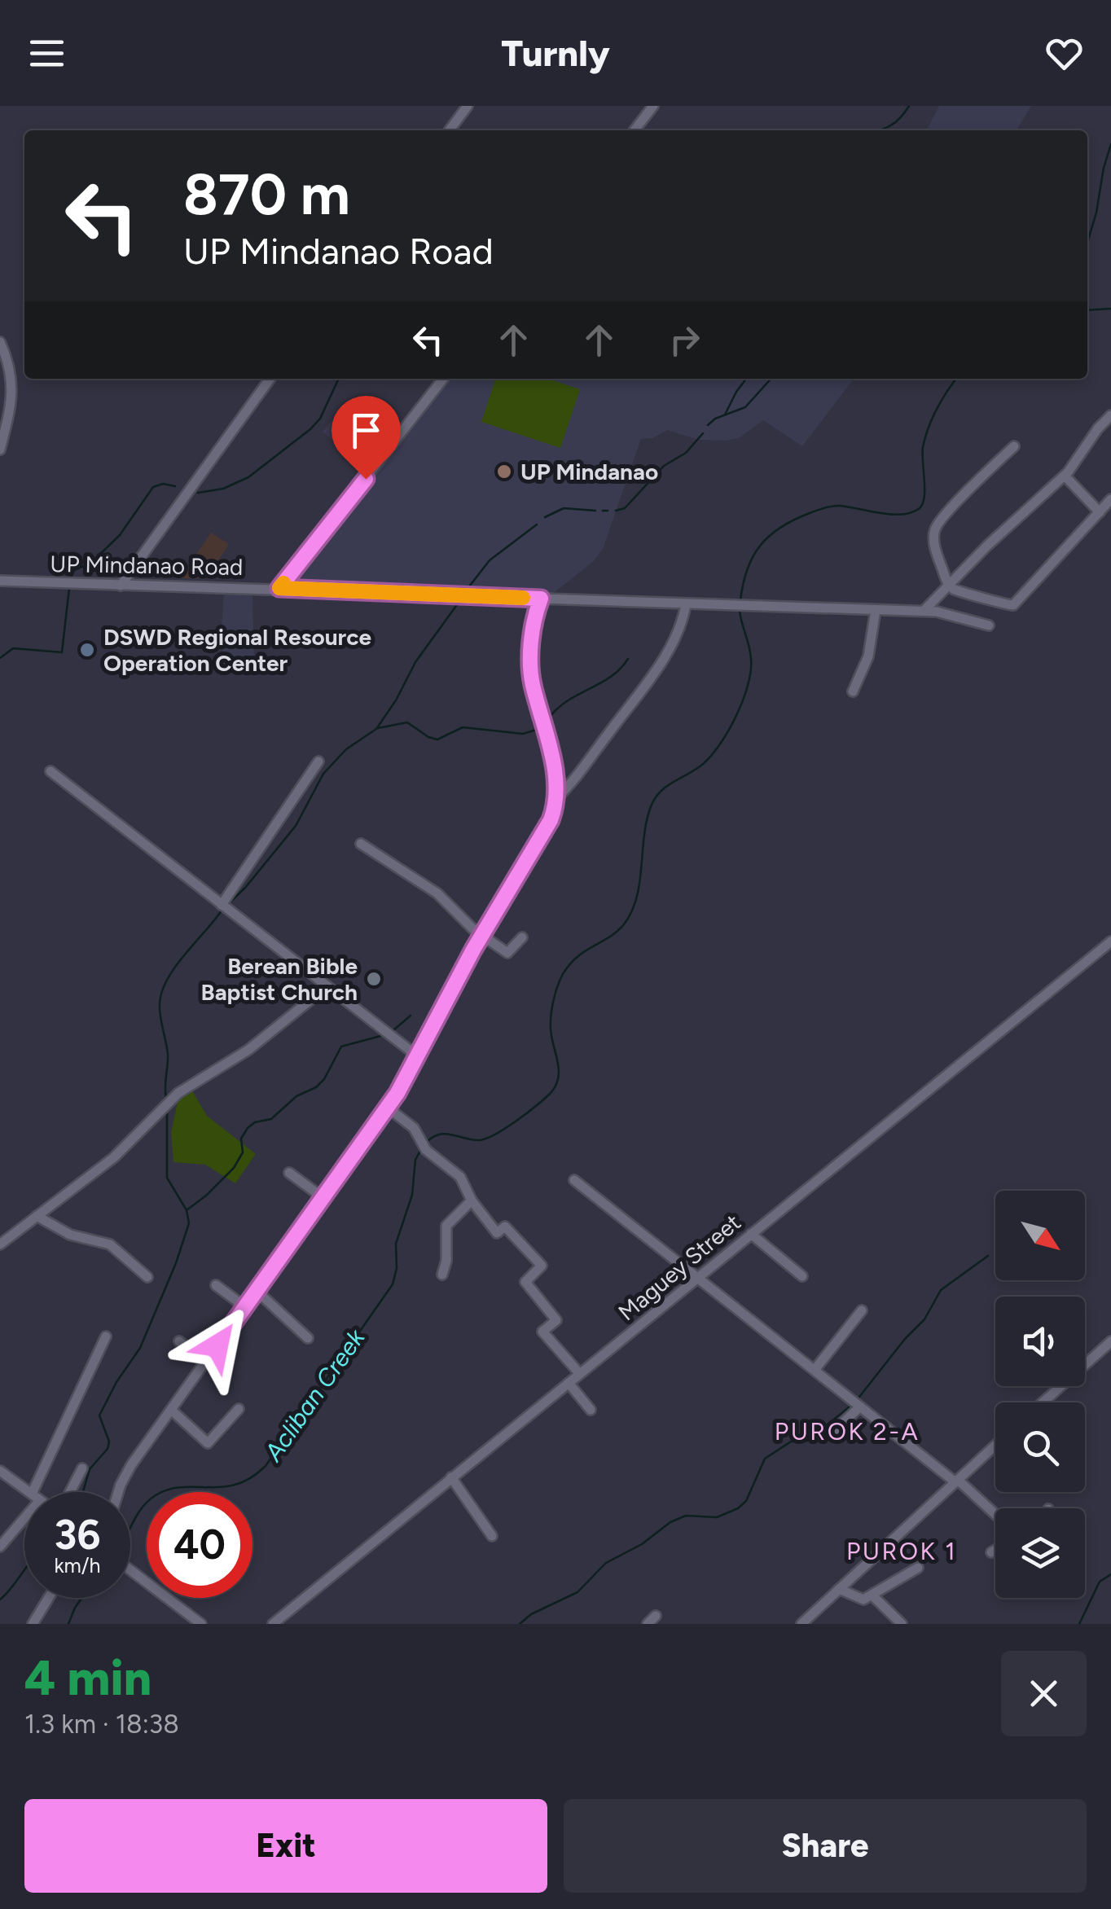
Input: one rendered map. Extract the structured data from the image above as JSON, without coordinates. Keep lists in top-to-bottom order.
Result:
{
  "streets": {
    "street": ["UP Mindanao Road", "Maguey Street"]
  },
  "districts": ["PUROK 2-A", "PUROK 1"],
  "water": ["Acliban Creek"],
  "places": ["UP Mindanao", "DSWD Regional Resource Operation Center", "Berean Bible Baptist Church"],
  "north": "bottom right",
  "page": {
    "header": "Turnly",
    "turn": ["870 m", "UP Mindanao Road"],
    "speed": "36 km/h",
    "limit": "40",
    "heading": ["4 min", "1.3 km · 18:38"],
    "buttons": ["Exit", "Share"]
  }
}
